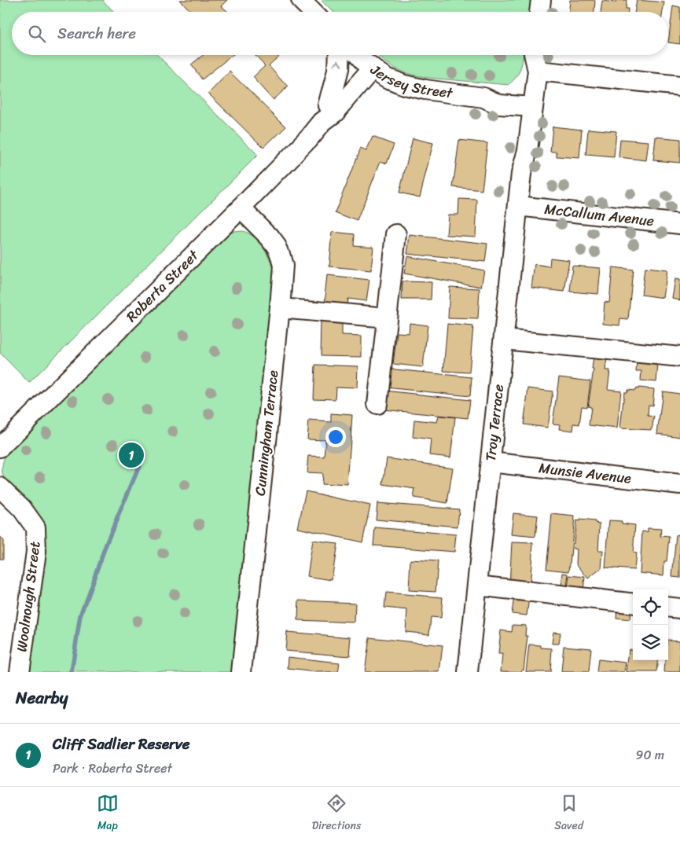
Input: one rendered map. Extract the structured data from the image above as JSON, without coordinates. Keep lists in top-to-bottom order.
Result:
{
  "streets": {
    "street": [
      "Jersey Street",
      "McCallum Avenue",
      "Roberta Street",
      "Troy Terrace",
      "Cunningham Terrace",
      "Munsie Avenue",
      "Woolnough Street"
    ]
  },
  "crossings": [
    ["Jersey Street", "Roberta Street"],
    ["Jersey Street", "Troy Terrace"],
    ["McCallum Avenue", "Troy Terrace"],
    ["Roberta Street", "Cunningham Terrace"],
    ["Troy Terrace", "Munsie Avenue"]
  ],
  "page": {
    "search": "Search here",
    "pins": "1",
    "heading": "Nearby",
    "list": [
      {
        "mark": "1",
        "name": "Cliff Sadlier Reserve",
        "note": "Park · Roberta Street",
        "value": "90 m"
      }
    ],
    "nav": ["Map", "Directions", "Saved"]
  }
}
